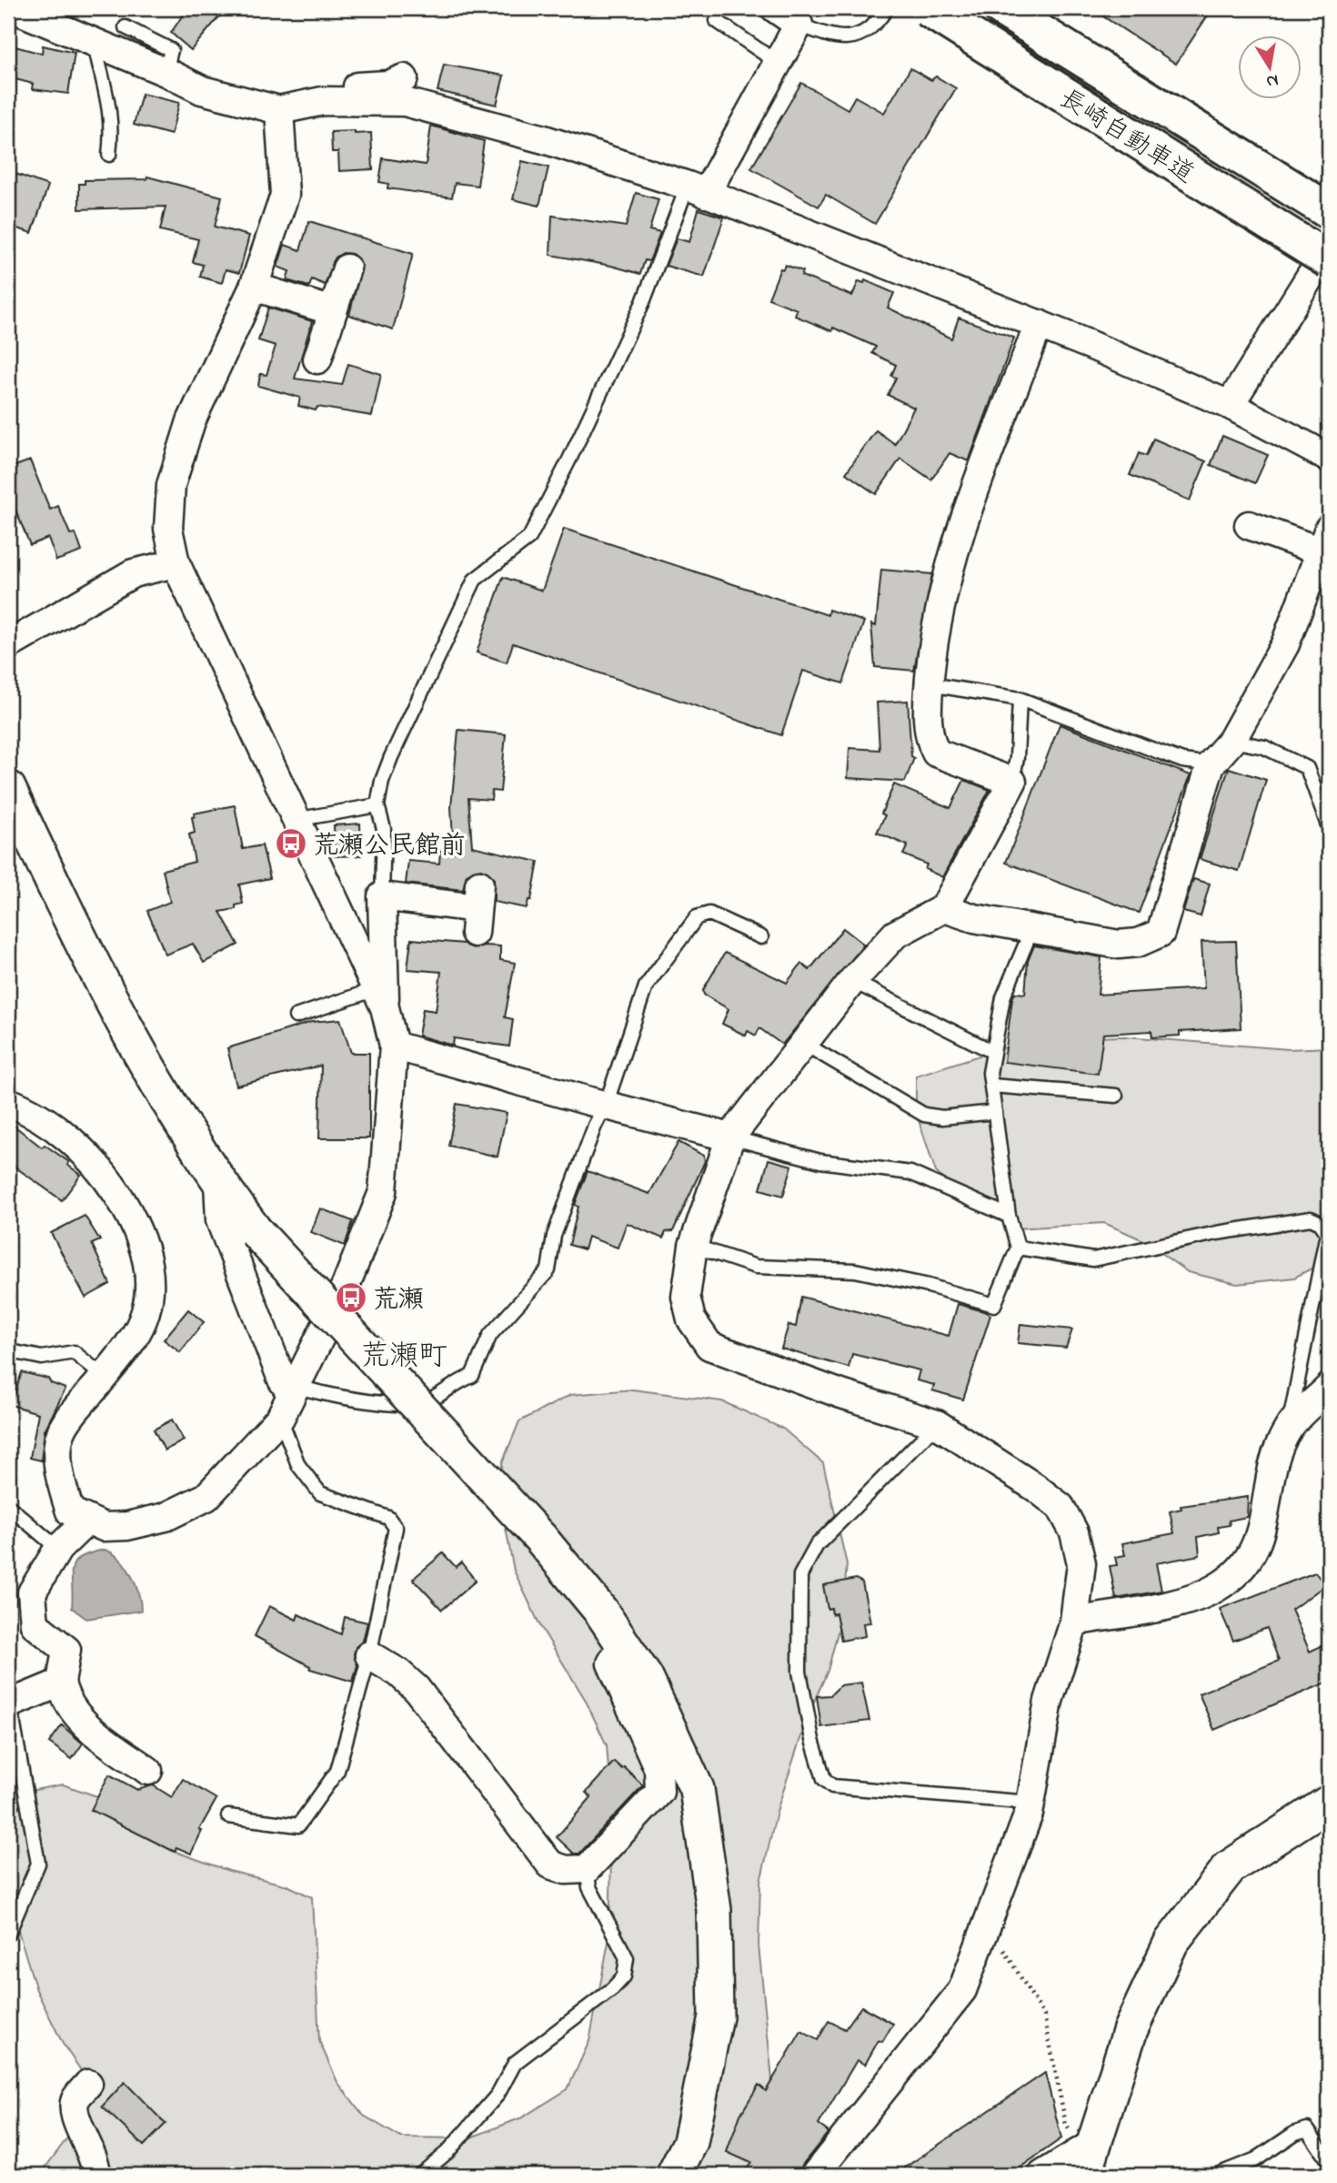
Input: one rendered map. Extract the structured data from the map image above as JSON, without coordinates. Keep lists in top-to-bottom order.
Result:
{
  "streets": {
    "highway": ["長崎自動車道"]
  },
  "districts": ["荒瀬町"],
  "places": {
    "bus stop": ["荒瀬公民館前", "荒瀬"]
  },
  "north": "bottom"
}
